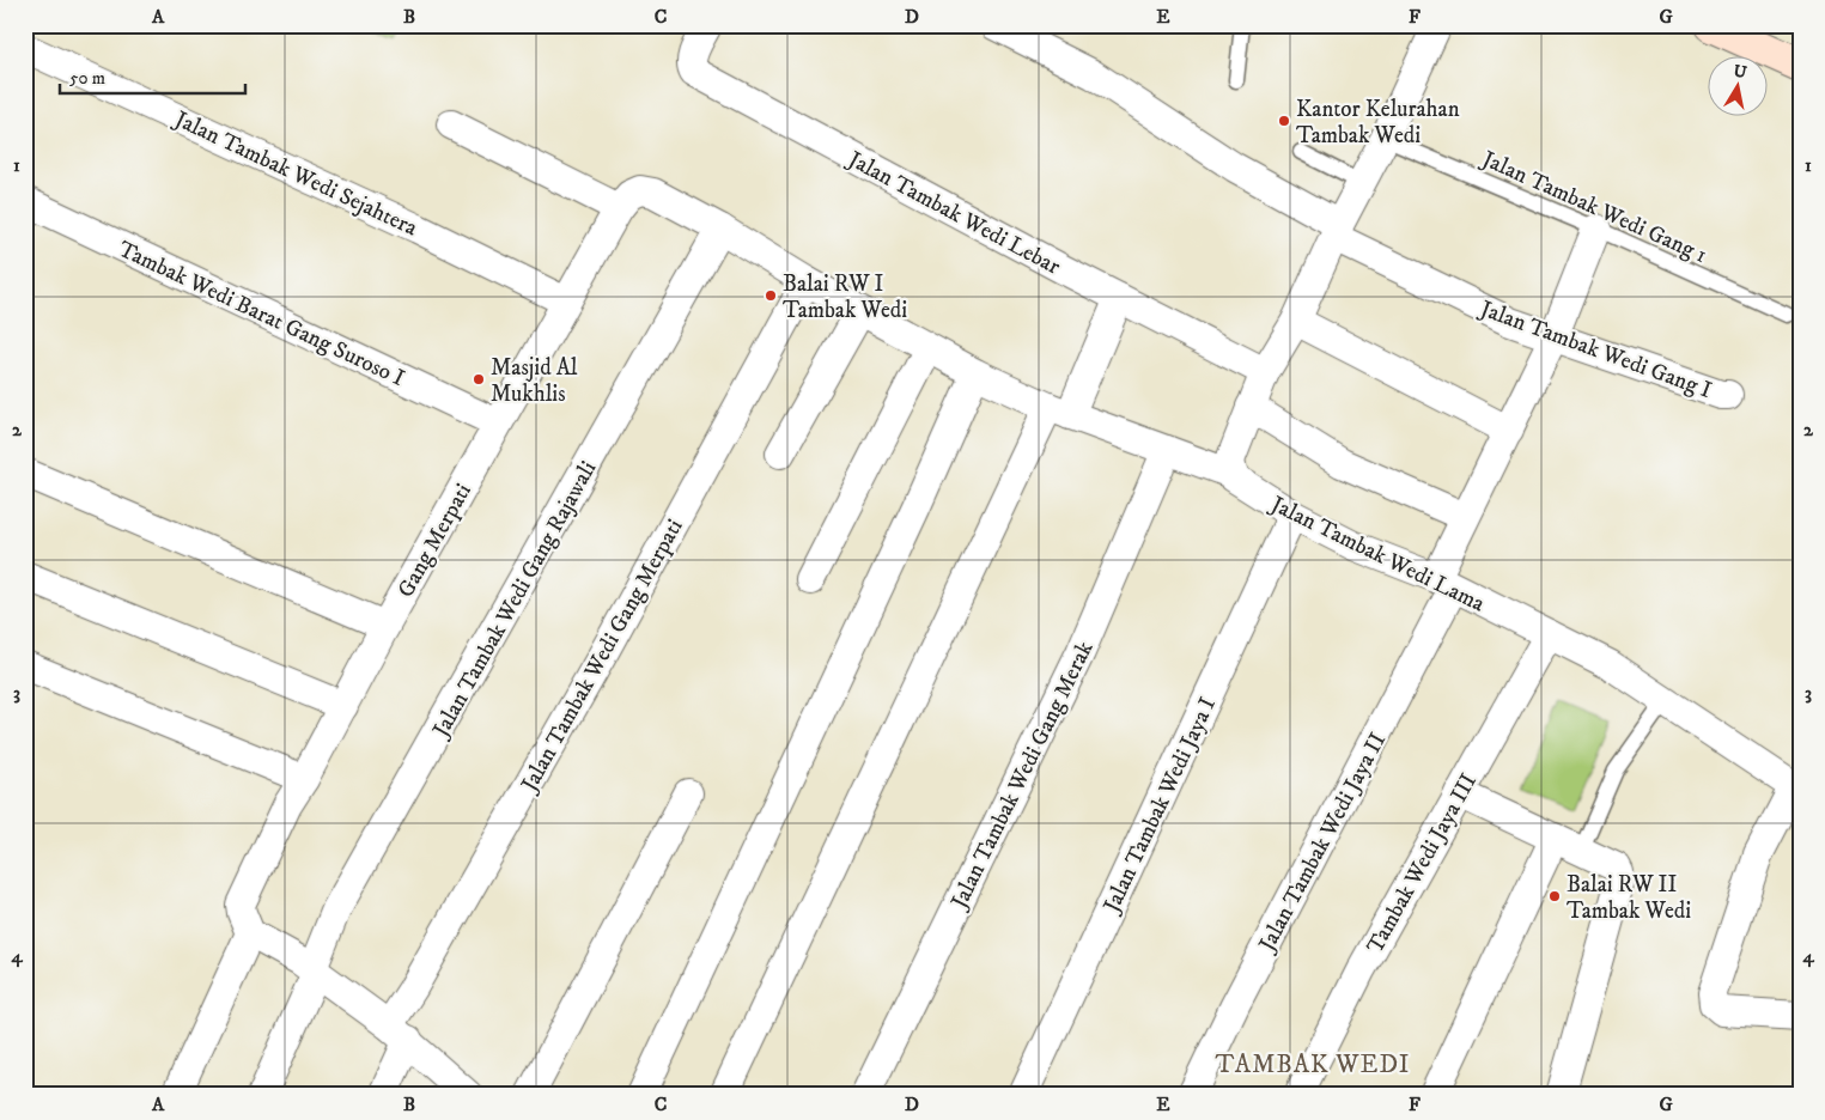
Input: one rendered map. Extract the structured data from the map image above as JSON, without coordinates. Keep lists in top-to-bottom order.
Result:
{
  "streets": {
    "street": [
      "Jalan Tambak Wedi Sejahtera",
      "Jalan Tambak Wedi Lebar",
      "Tambak Wedi Barat Gang Suroso I",
      "Jalan Tambak Wedi Gang I",
      "Gang Merpati",
      "Jalan Tambak Wedi Lama",
      "Jalan Tambak Wedi Gang Rajawali",
      "Jalan Tambak Wedi Gang Merpati",
      "Jalan Tambak Wedi Gang Merak",
      "Jalan Tambak Wedi Jaya I",
      "Jalan Tambak Wedi Jaya II",
      "Tambak Wedi Jaya III"
    ],
    "lane": ["Jalan Tambak Wedi Gang 1"]
  },
  "crossings": [
    ["Jalan Tambak Wedi Sejahtera", "Gang Merpati"],
    ["Jalan Tambak Wedi Gang 1", "Jalan Tambak Wedi Jaya II"],
    ["Tambak Wedi Barat Gang Suroso I", "Gang Merpati"],
    ["Jalan Tambak Wedi Gang I", "Jalan Tambak Wedi Jaya II"],
    ["Gang Merpati", "Jalan Tambak Wedi Lama"],
    ["Jalan Tambak Wedi Lama", "Jalan Tambak Wedi Gang Rajawali"],
    ["Jalan Tambak Wedi Lama", "Jalan Tambak Wedi Gang Merpati"],
    ["Jalan Tambak Wedi Lama", "Jalan Tambak Wedi Gang Merak"],
    ["Jalan Tambak Wedi Lama", "Jalan Tambak Wedi Jaya I"],
    ["Jalan Tambak Wedi Lama", "Jalan Tambak Wedi Jaya II"],
    ["Jalan Tambak Wedi Lama", "Tambak Wedi Jaya III"]
  ],
  "districts": ["TAMBAK WEDI"],
  "places": [
    "Kantor Kelurahan Tambak Wedi",
    "Balai RW I Tambak Wedi",
    "Masjid Al Mukhlis",
    "Balai RW II Tambak Wedi"
  ],
  "scale_bar": "50 m",
  "north": "top",
  "grid": {
    "columns": [
      "A",
      "B",
      "C",
      "D",
      "E",
      "F",
      "G"
    ],
    "rows": [
      "1",
      "2",
      "3",
      "4"
    ]
  }
}
